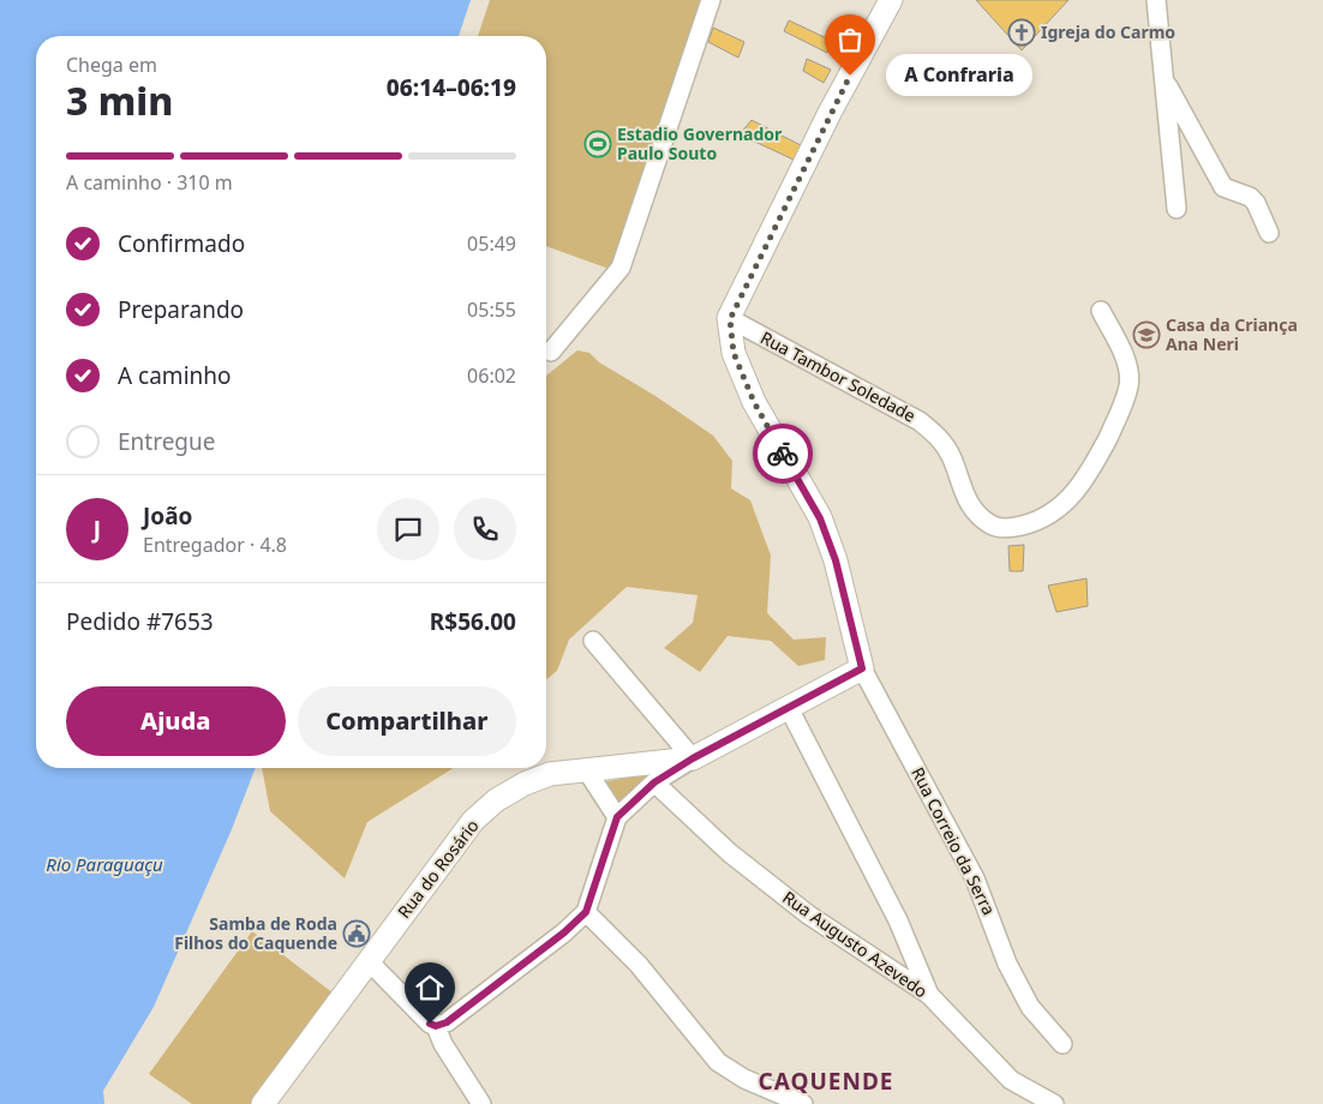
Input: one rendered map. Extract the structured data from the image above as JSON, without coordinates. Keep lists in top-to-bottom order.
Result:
{
  "streets": {
    "street": [
      "Rua Tambor Soledade",
      "Rua Correio da Serra",
      "Rua do Rosário",
      "Rua Augusto Azevedo"
    ]
  },
  "districts": ["CAQUENDE"],
  "water": ["Rio Paraguaçu"],
  "places": {
    "church": ["Igreja do Carmo"],
    "other": ["A Confraria"],
    "sports": ["Estadio Governador Paulo Souto"],
    "school or university": ["Casa da Criança Ana Neri"],
    "public building": ["Samba de Roda Filhos do Caquende"]
  },
  "page": {
    "heading": ["3 min", "Chega em", "06:14–06:19"],
    "panel": [
      "João",
      "Entregador · 4.8",
      "Pedido #7653",
      "R$56.00"
    ],
    "bubble": "A Confraria",
    "bar": "A caminho · 310 m",
    "list": [
      ["Confirmado", "05:49"],
      ["Preparando", "05:55"],
      ["A caminho", "06:02"],
      "Entregue"
    ],
    "round": "J",
    "buttons": ["Ajuda", "Compartilhar"]
  }
}
